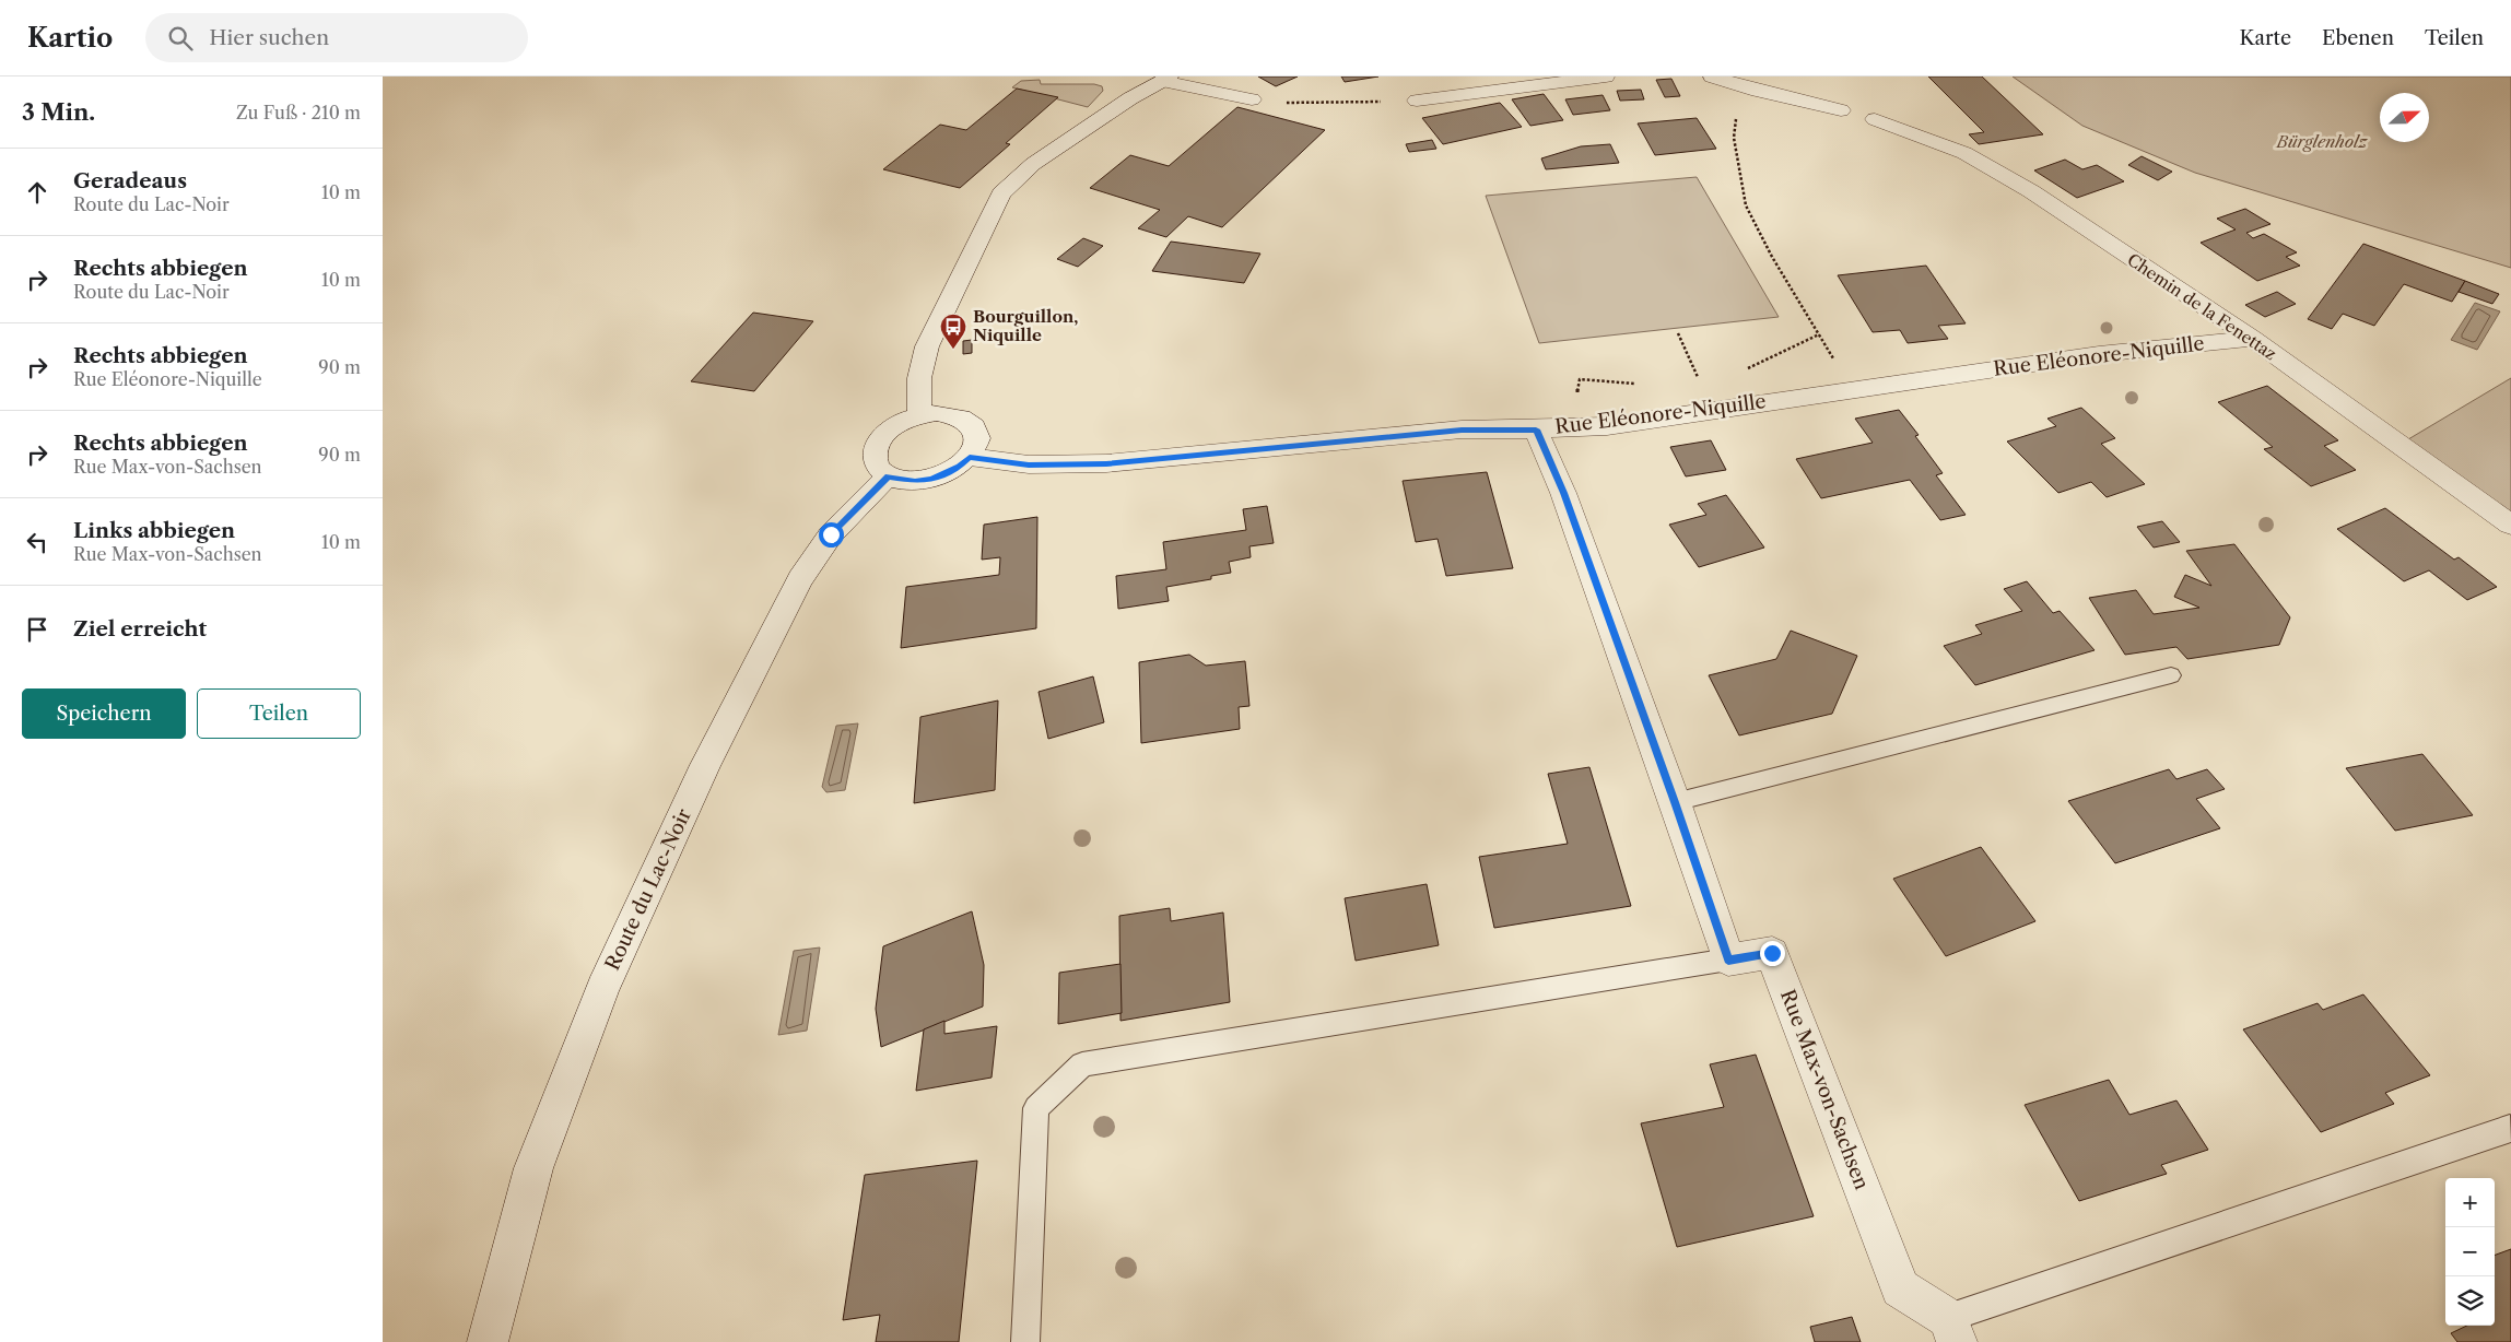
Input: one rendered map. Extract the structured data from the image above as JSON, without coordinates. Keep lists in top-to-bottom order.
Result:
{
  "streets": {
    "street": [
      "Chemin de la Fenettaz",
      "Rue Eléonore-Niquille",
      "Route du Lac-Noir",
      "Rue Max-von-Sachsen"
    ]
  },
  "crossings": [
    ["Chemin de la Fenettaz", "Rue Eléonore-Niquille"],
    ["Rue Eléonore-Niquille", "Route du Lac-Noir"]
  ],
  "parks": ["Bürglenholz"],
  "places": {
    "bus stop": ["Bourguillon, Niquille"]
  },
  "north": "right",
  "page": {
    "header": "Kartio",
    "search": "Hier suchen",
    "nav": ["Karte", "Ebenen", "Teilen"],
    "heading": ["3 Min.", "Zu Fuß · 210 m"],
    "list": [
      ["Geradeaus", "Route du Lac-Noir", "10 m"],
      ["Rechts abbiegen", "Route du Lac-Noir", "10 m"],
      ["Rechts abbiegen", "Rue Eléonore-Niquille", "90 m"],
      ["Rechts abbiegen", "Rue Max-von-Sachsen", "90 m"],
      ["Links abbiegen", "Rue Max-von-Sachsen", "10 m"],
      "Ziel erreicht"
    ],
    "buttons": ["Speichern", "Teilen"],
    "map_buttons": ["+", "−"]
  }
}
